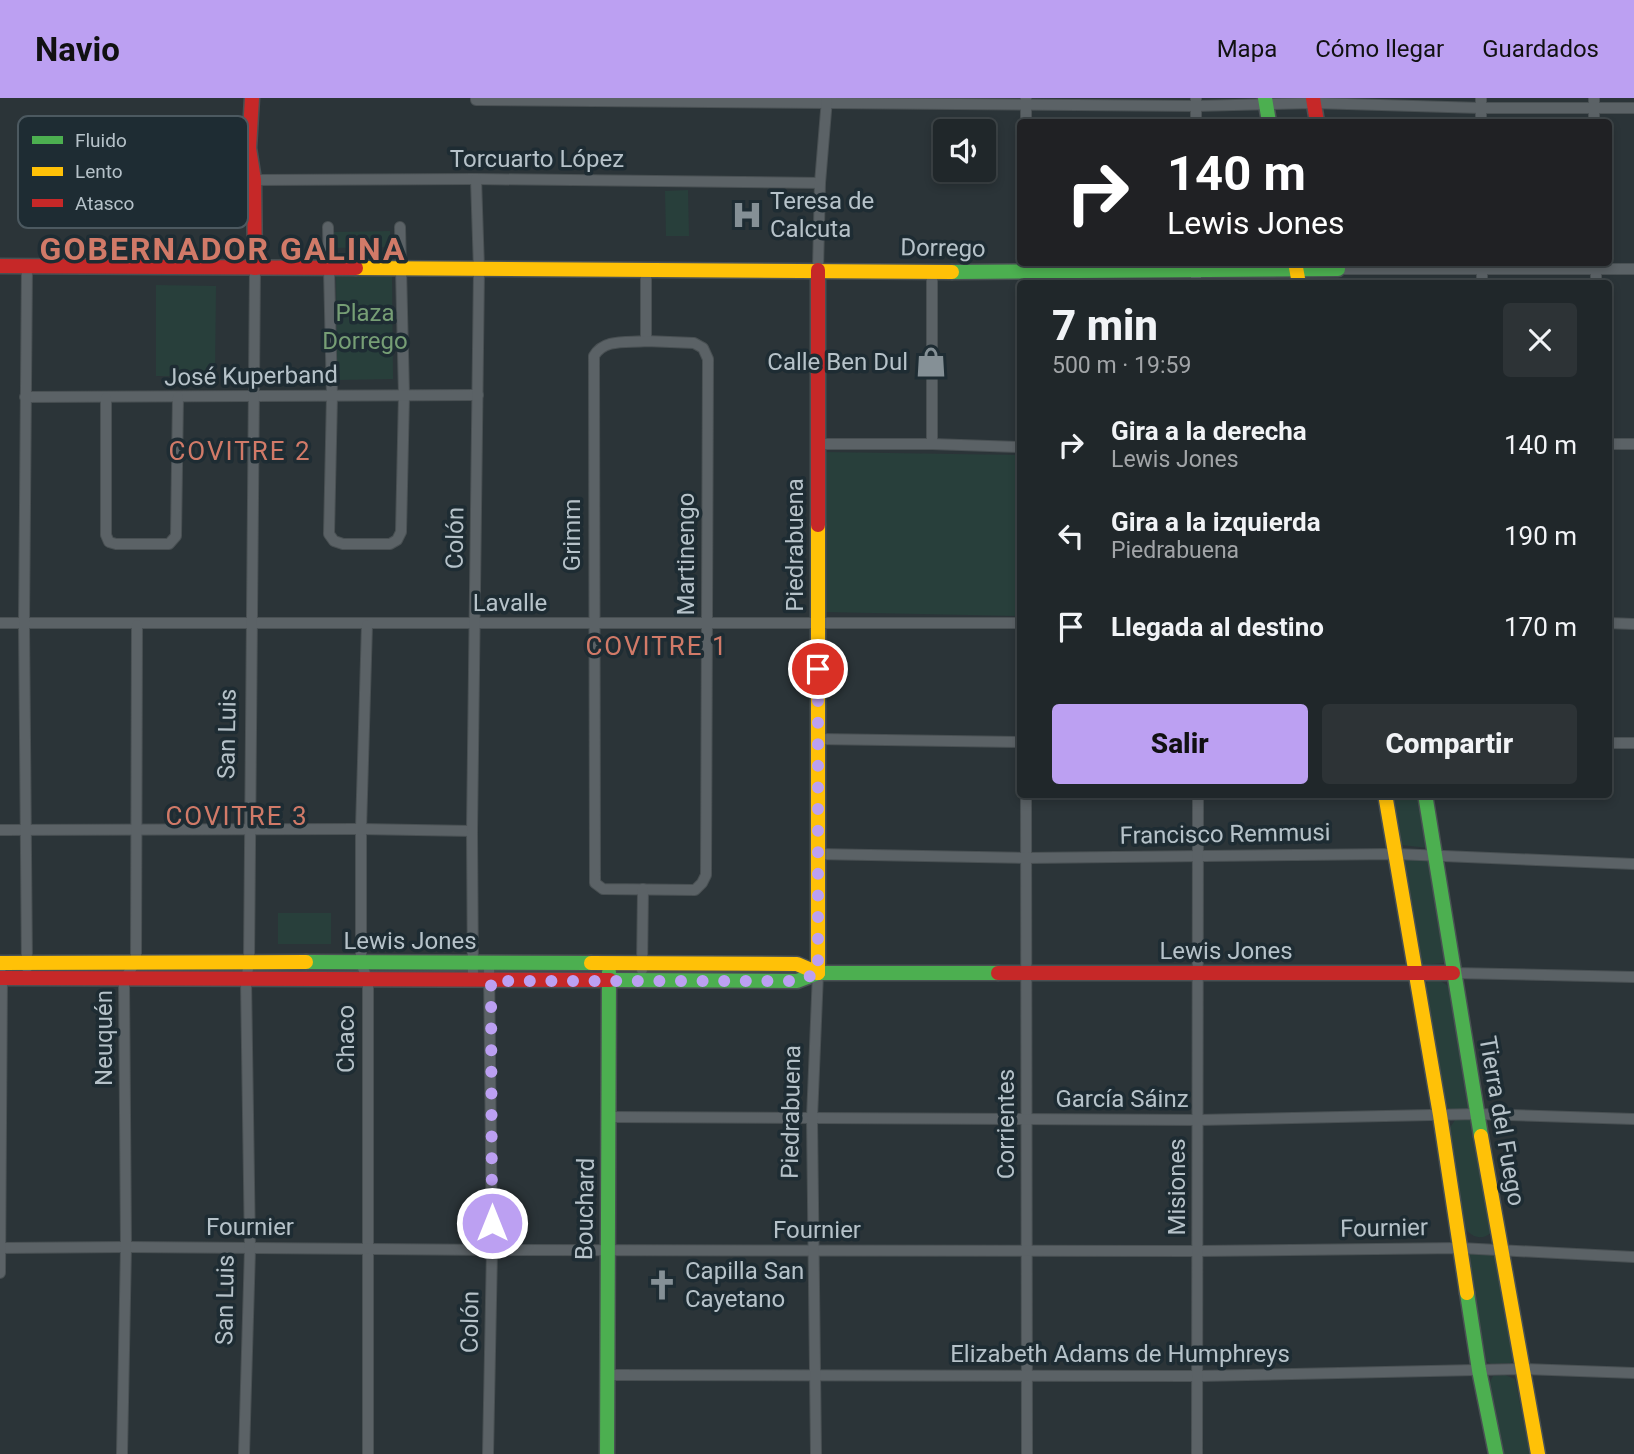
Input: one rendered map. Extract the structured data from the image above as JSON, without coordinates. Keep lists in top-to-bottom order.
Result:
{
  "streets": {
    "main road": [
      "Dorrego",
      "Piedrabuena",
      "San Luis",
      "Lewis Jones",
      "Tierra del Fuego",
      "Bouchard"
    ],
    "street": [
      "Torcuarto López",
      "José Kuperband",
      "Grimm",
      "Colón",
      "Martinengo",
      "Lavalle",
      "Francisco Remmusi",
      "Neuquén",
      "Chaco",
      "García Sáinz",
      "Corrientes",
      "Misiones",
      "Fournier",
      "Elizabeth Adams de Humphreys"
    ]
  },
  "crossings": [
    ["Torcuarto López", "Colón"],
    ["Torcuarto López", "Piedrabuena"],
    ["Torcuarto López", "San Luis"],
    ["Dorrego", "Colón"],
    ["Dorrego", "Piedrabuena"],
    ["Dorrego", "San Luis"],
    ["José Kuperband", "Colón"],
    ["José Kuperband", "San Luis"],
    ["Grimm", "Martinengo"],
    ["Grimm", "Lavalle"],
    ["Colón", "Lavalle"],
    ["Colón", "Lewis Jones"],
    ["Colón", "Fournier"],
    ["Piedrabuena", "Lavalle"],
    ["Piedrabuena", "Francisco Remmusi"],
    ["Piedrabuena", "Lewis Jones"],
    ["Piedrabuena", "García Sáinz"],
    ["Piedrabuena", "Fournier"],
    ["Piedrabuena", "Elizabeth Adams de Humphreys"],
    ["Martinengo", "Lavalle"],
    ["Lavalle", "San Luis"],
    ["Lavalle", "Neuquén"],
    ["Lavalle", "Chaco"],
    ["San Luis", "Lewis Jones"],
    ["San Luis", "Fournier"],
    ["Francisco Remmusi", "Tierra del Fuego"],
    ["Francisco Remmusi", "Corrientes"],
    ["Francisco Remmusi", "Misiones"],
    ["Lewis Jones", "Neuquén"],
    ["Lewis Jones", "Chaco"],
    ["Lewis Jones", "Tierra del Fuego"],
    ["Lewis Jones", "Corrientes"],
    ["Lewis Jones", "Misiones"],
    ["Lewis Jones", "Bouchard"],
    ["Neuquén", "Fournier"],
    ["Chaco", "Fournier"],
    ["García Sáinz", "Tierra del Fuego"],
    ["García Sáinz", "Corrientes"],
    ["García Sáinz", "Misiones"],
    ["García Sáinz", "Bouchard"],
    ["Tierra del Fuego", "Fournier"],
    ["Tierra del Fuego", "Elizabeth Adams de Humphreys"],
    ["Corrientes", "Fournier"],
    ["Corrientes", "Elizabeth Adams de Humphreys"],
    ["Misiones", "Fournier"],
    ["Misiones", "Elizabeth Adams de Humphreys"],
    ["Bouchard", "Fournier"],
    ["Bouchard", "Elizabeth Adams de Humphreys"]
  ],
  "districts": [
    "GOBERNADOR GALINA",
    "COVITRE 2",
    "COVITRE 1",
    "COVITRE 3"
  ],
  "parks": ["Plaza Dorrego"],
  "places": {
    "hospital": ["Teresa de Calcuta"],
    "shop": ["Calle Ben Dul"],
    "church": ["Capilla San Cayetano"]
  },
  "legend": ["Fluido", "Lento", "Atasco"],
  "page": {
    "header": "Navio",
    "nav": ["Mapa", "Cómo llegar", "Guardados"],
    "turn": ["140 m", "Lewis Jones"],
    "heading": ["7 min", "500 m · 19:59"],
    "list": [
      {
        "name": "Gira a la derecha",
        "note": "Lewis Jones",
        "value": "140 m"
      },
      {
        "name": "Gira a la izquierda",
        "note": "Piedrabuena",
        "value": "190 m"
      },
      {
        "name": "Llegada al destino",
        "value": "170 m"
      }
    ],
    "buttons": ["Salir", "Compartir"]
  }
}
